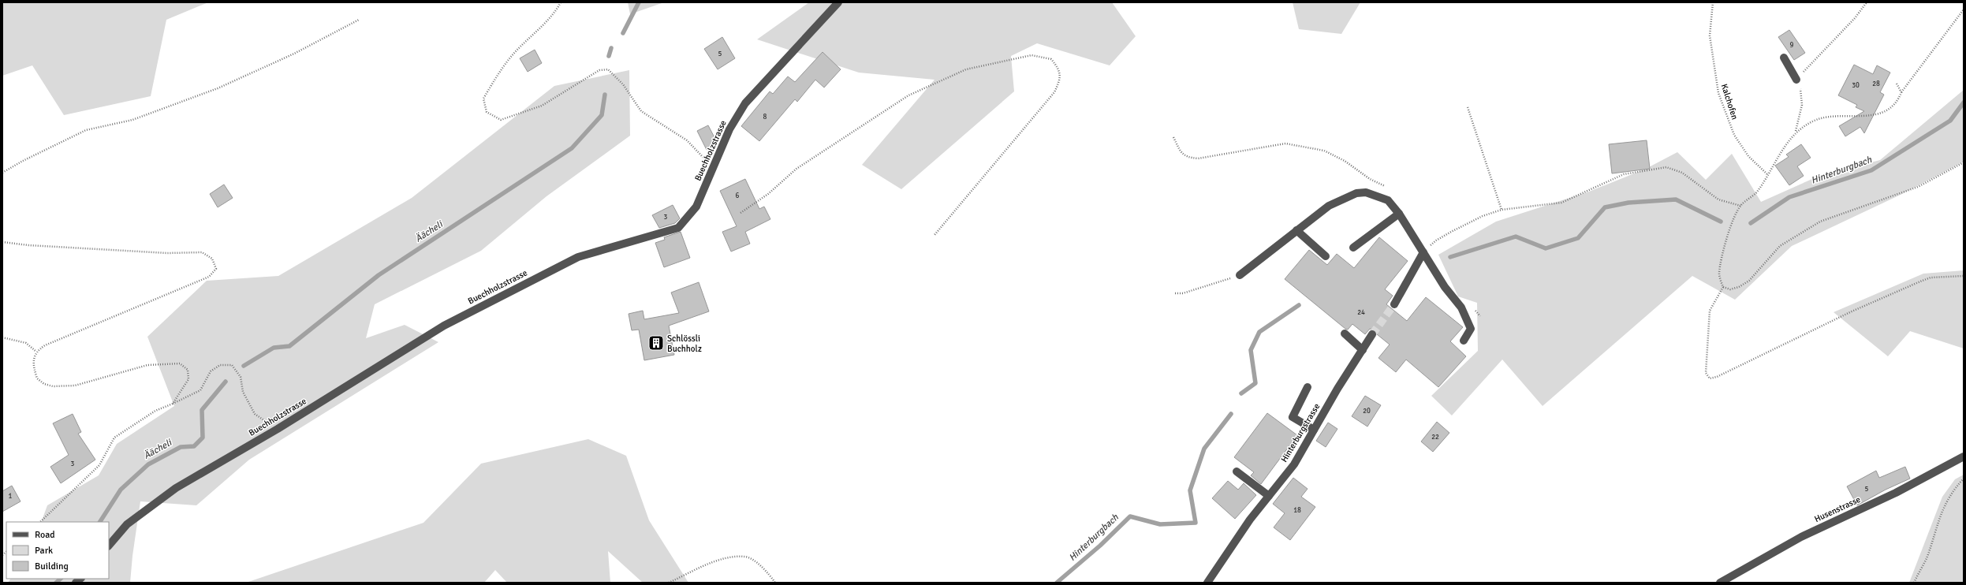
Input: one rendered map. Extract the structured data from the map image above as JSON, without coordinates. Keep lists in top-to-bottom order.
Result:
{
  "streets": {
    "street": ["Buechholzstrasse", "Hinterburgstrasse", "Husenstrasse"],
    "path": ["Kalchofen"]
  },
  "water": ["Hinterburgbach", "Äächeli"],
  "places": {
    "building": ["Schlössli Buchholz"]
  },
  "house_numbers": [
    "9",
    "5",
    "28",
    "30",
    "8",
    "6",
    "3",
    "24",
    "20",
    "22",
    "3",
    "5",
    "1",
    "18"
  ],
  "legend": ["Road", "Park", "Building"]
}
